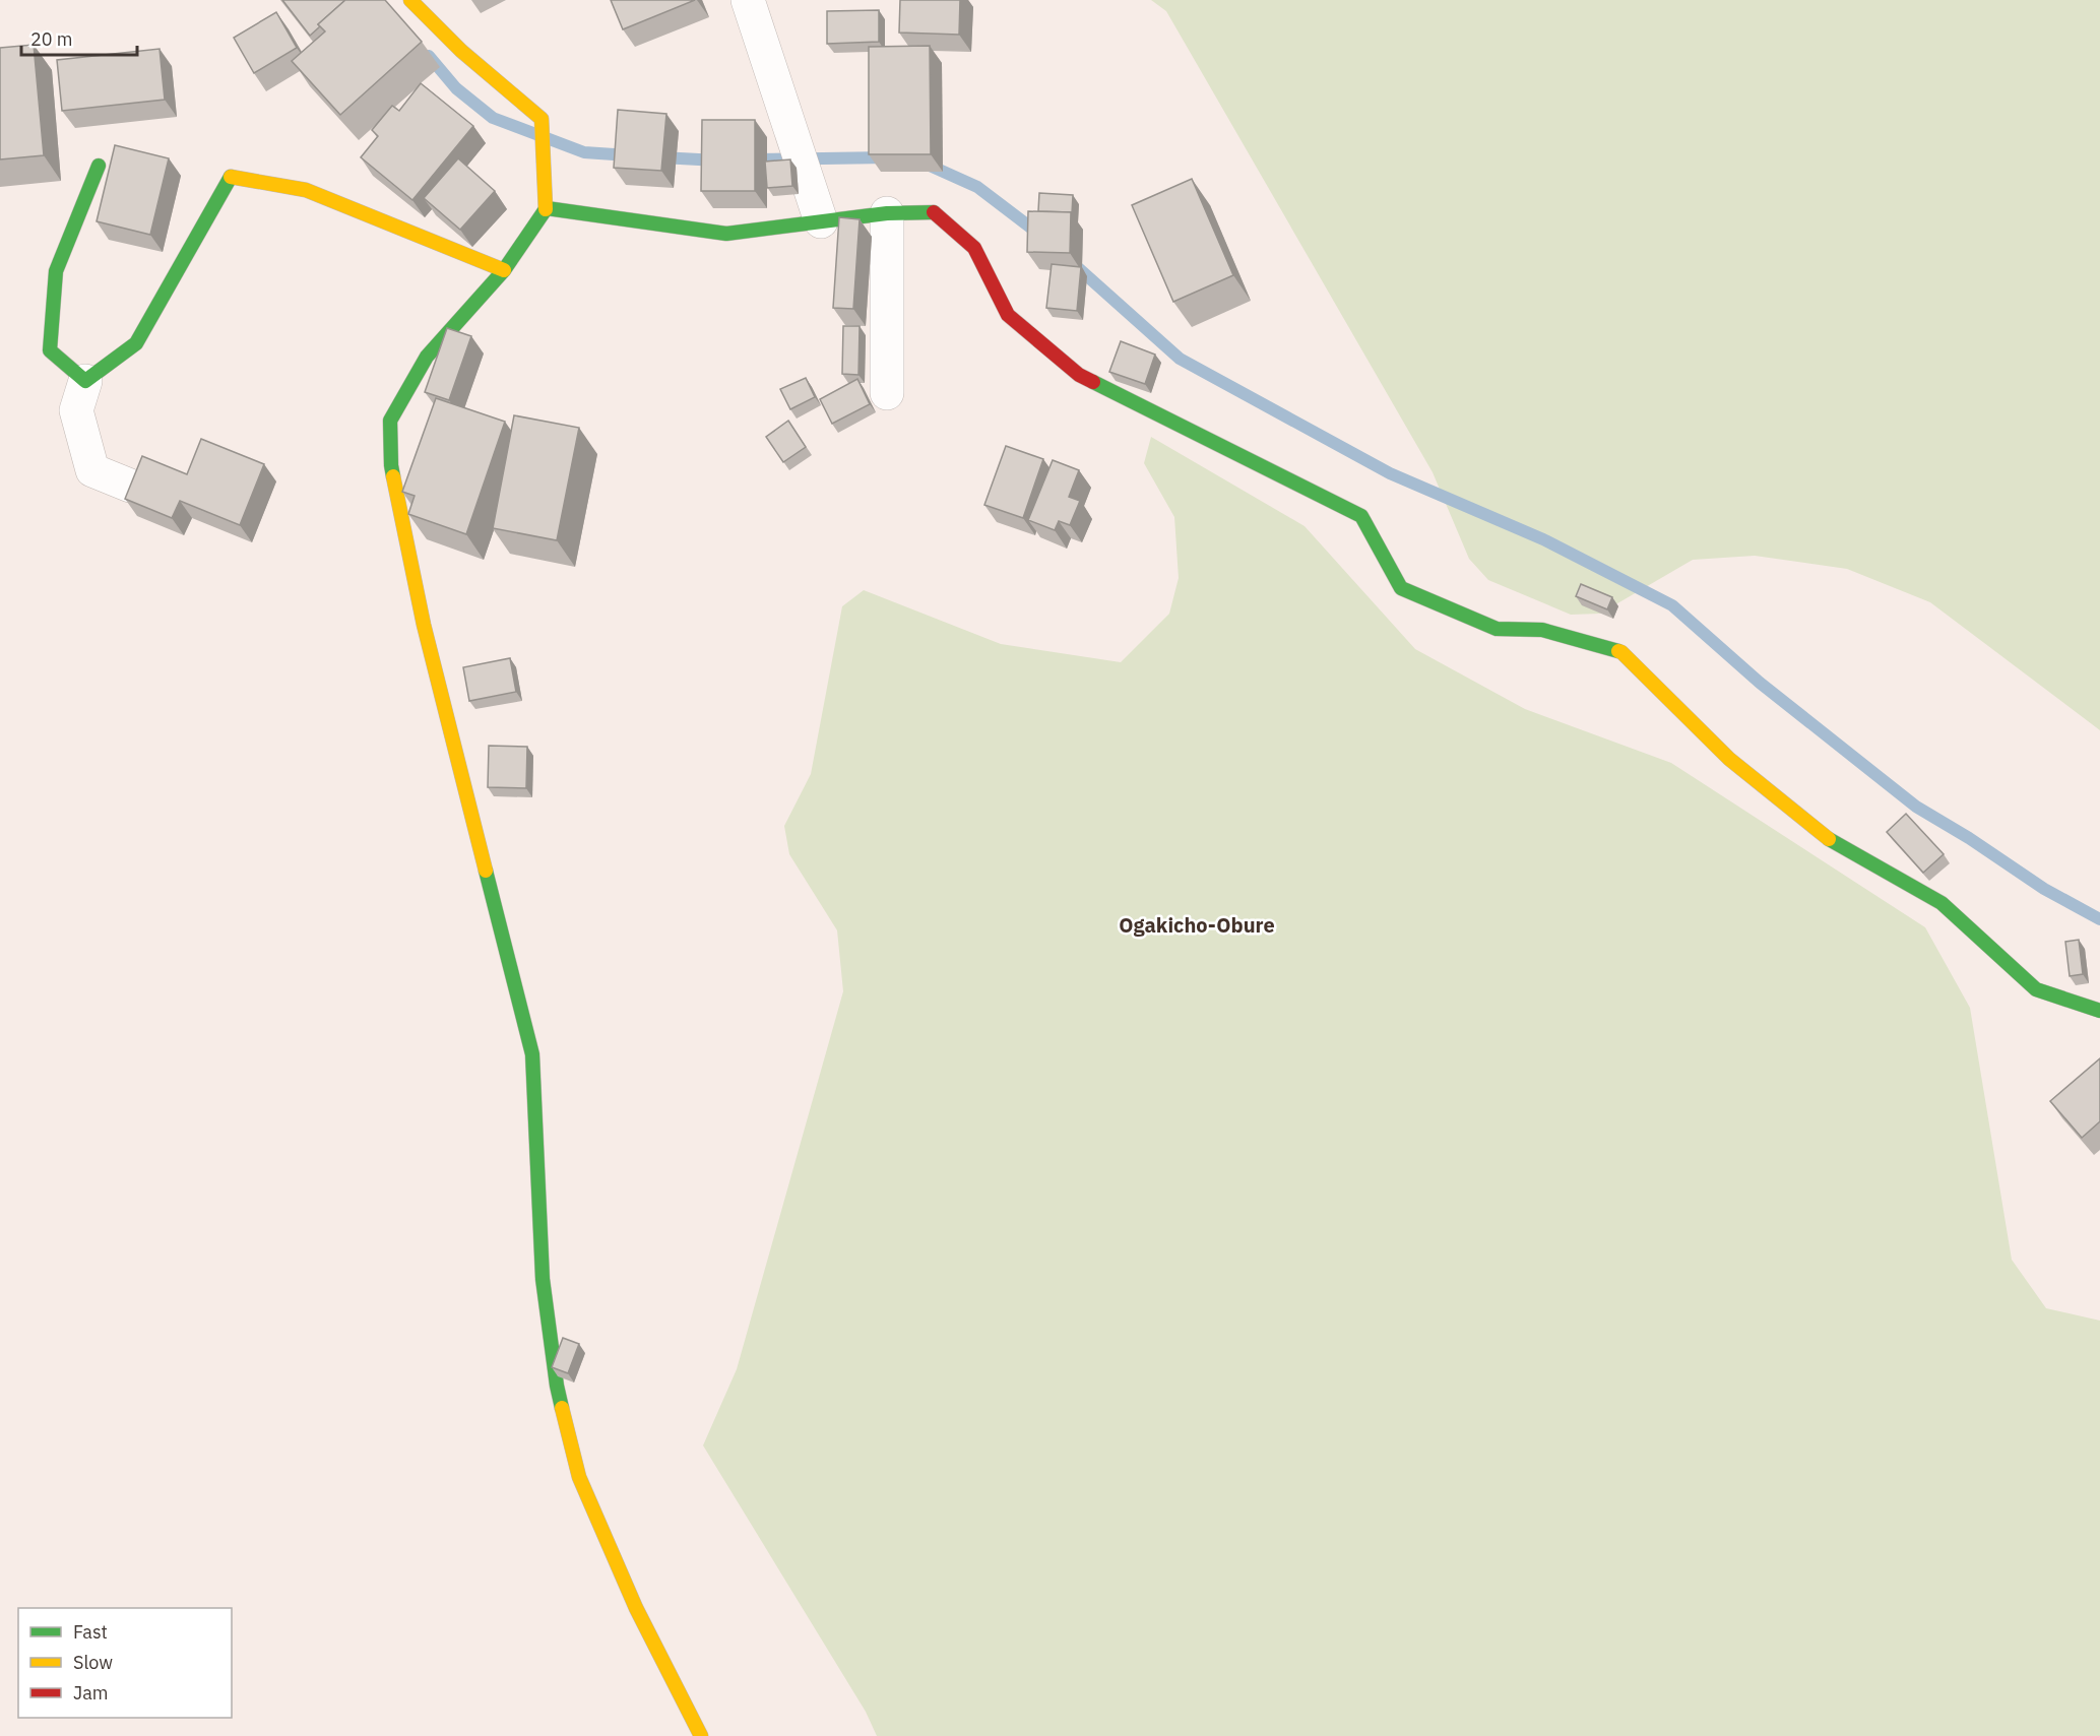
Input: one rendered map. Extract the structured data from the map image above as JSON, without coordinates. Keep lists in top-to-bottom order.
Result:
{
  "districts": ["Ogakicho-Obure"],
  "legend": ["Fast", "Slow", "Jam"],
  "scale_bar": "20 m"
}
